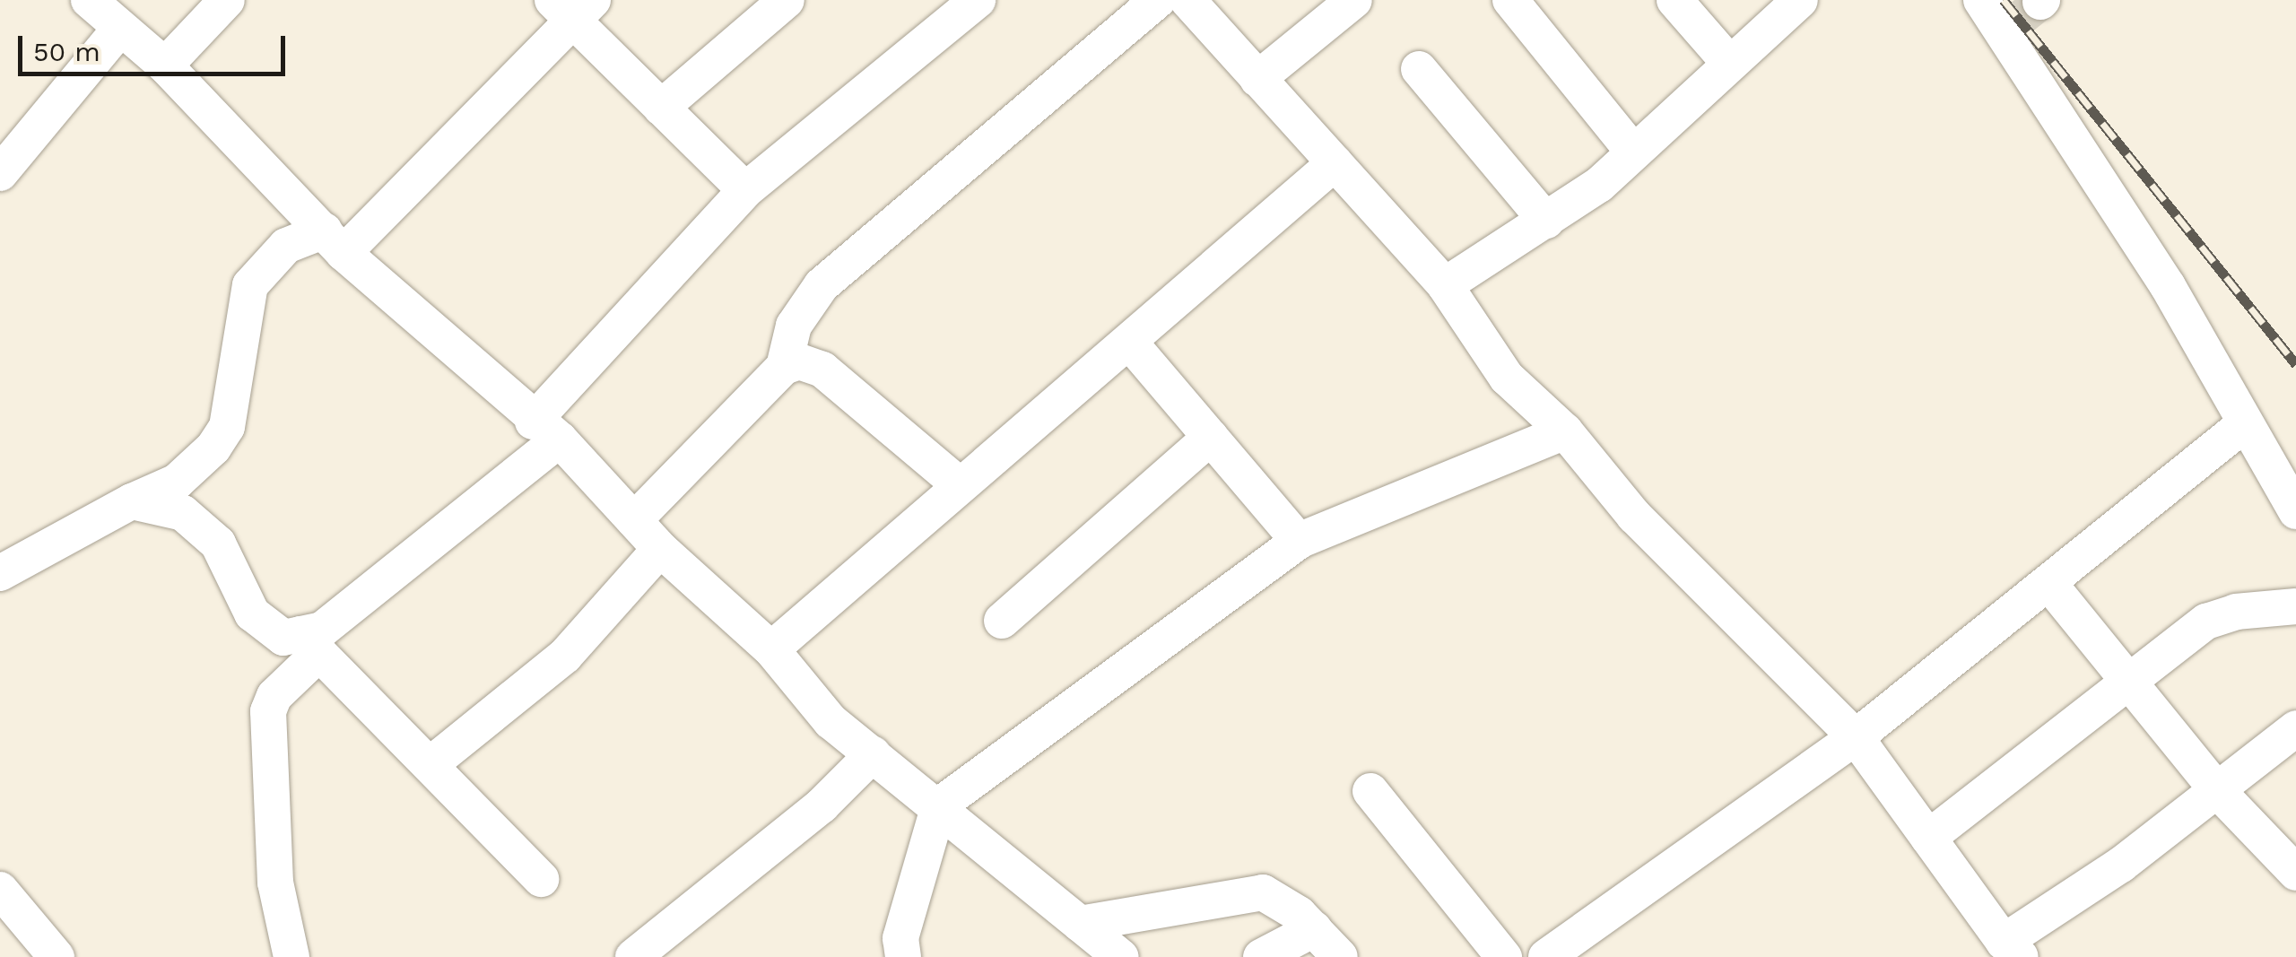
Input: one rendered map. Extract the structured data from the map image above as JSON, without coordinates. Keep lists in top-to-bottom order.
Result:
{
  "scale_bar": "50 m"
}
